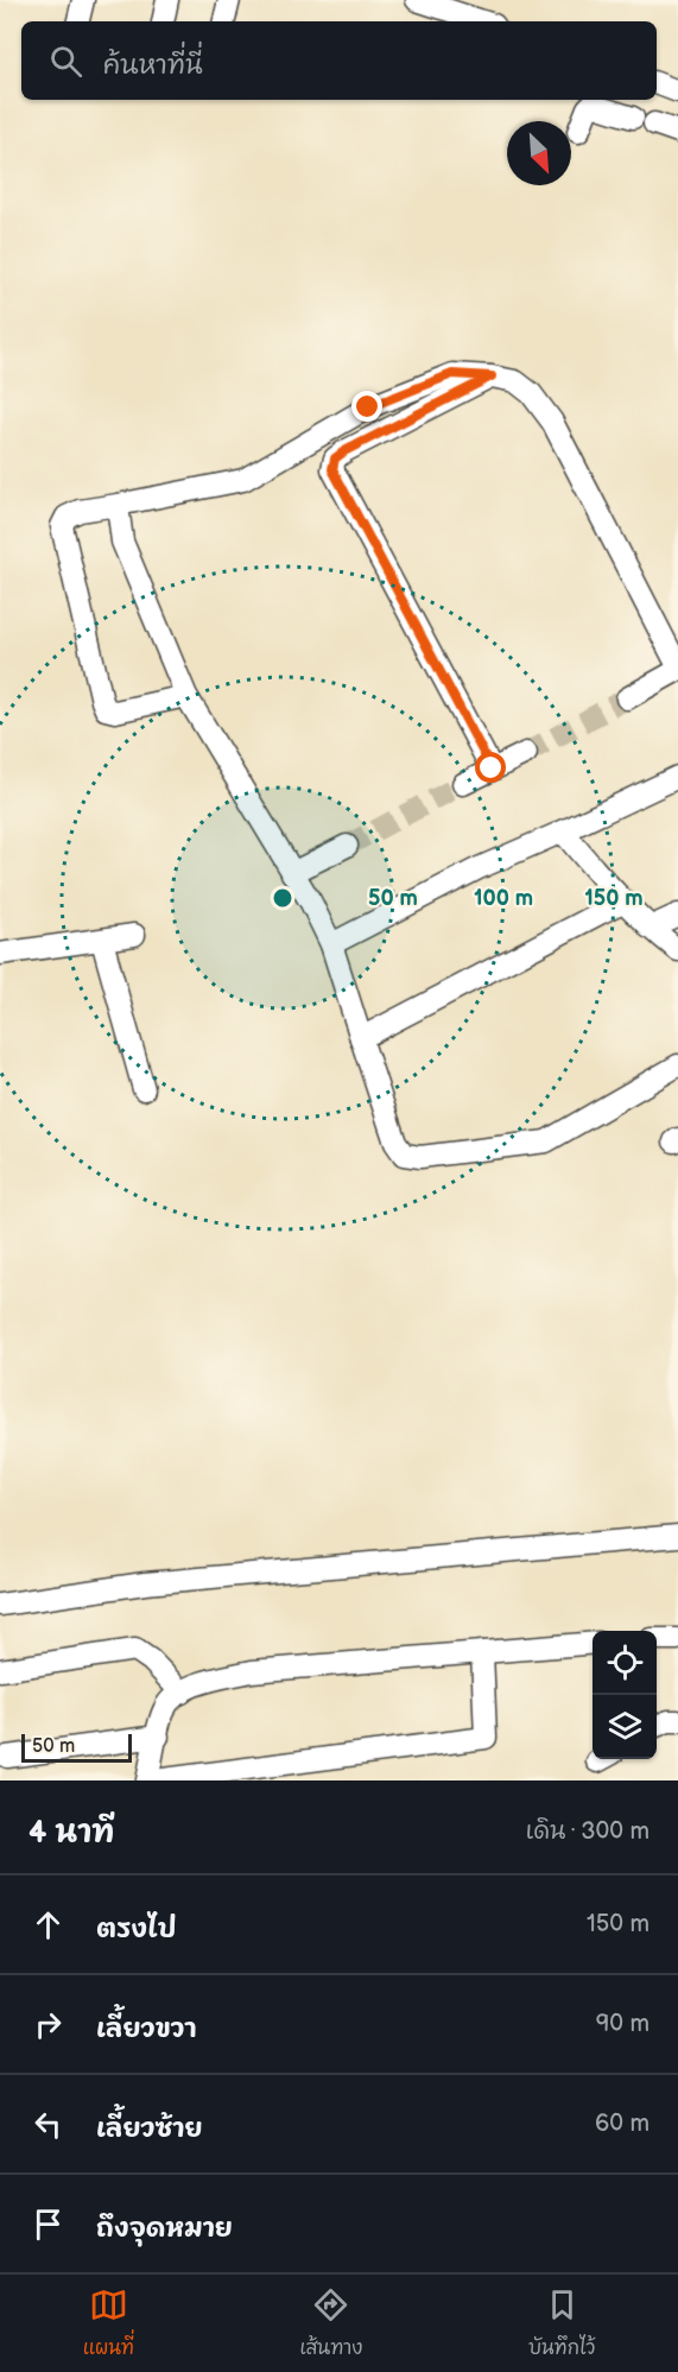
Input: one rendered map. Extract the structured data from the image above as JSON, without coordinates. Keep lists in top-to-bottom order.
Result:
{
  "scale_bar": "50 m",
  "north": "bottom right",
  "page": {
    "search": "ค้นหาที่นี่",
    "scale": "50 m",
    "heading": ["4 นาที", "เดิน · 300 m"],
    "list": [
      ["ตรงไป", "150 m"],
      ["เลี้ยวขวา", "90 m"],
      ["เลี้ยวซ้าย", "60 m"],
      "ถึงจุดหมาย"
    ],
    "nav": ["แผนที่", "เส้นทาง", "บันทึกไว้"]
  },
  "rings": ["50 m", "100 m", "150 m"]
}
